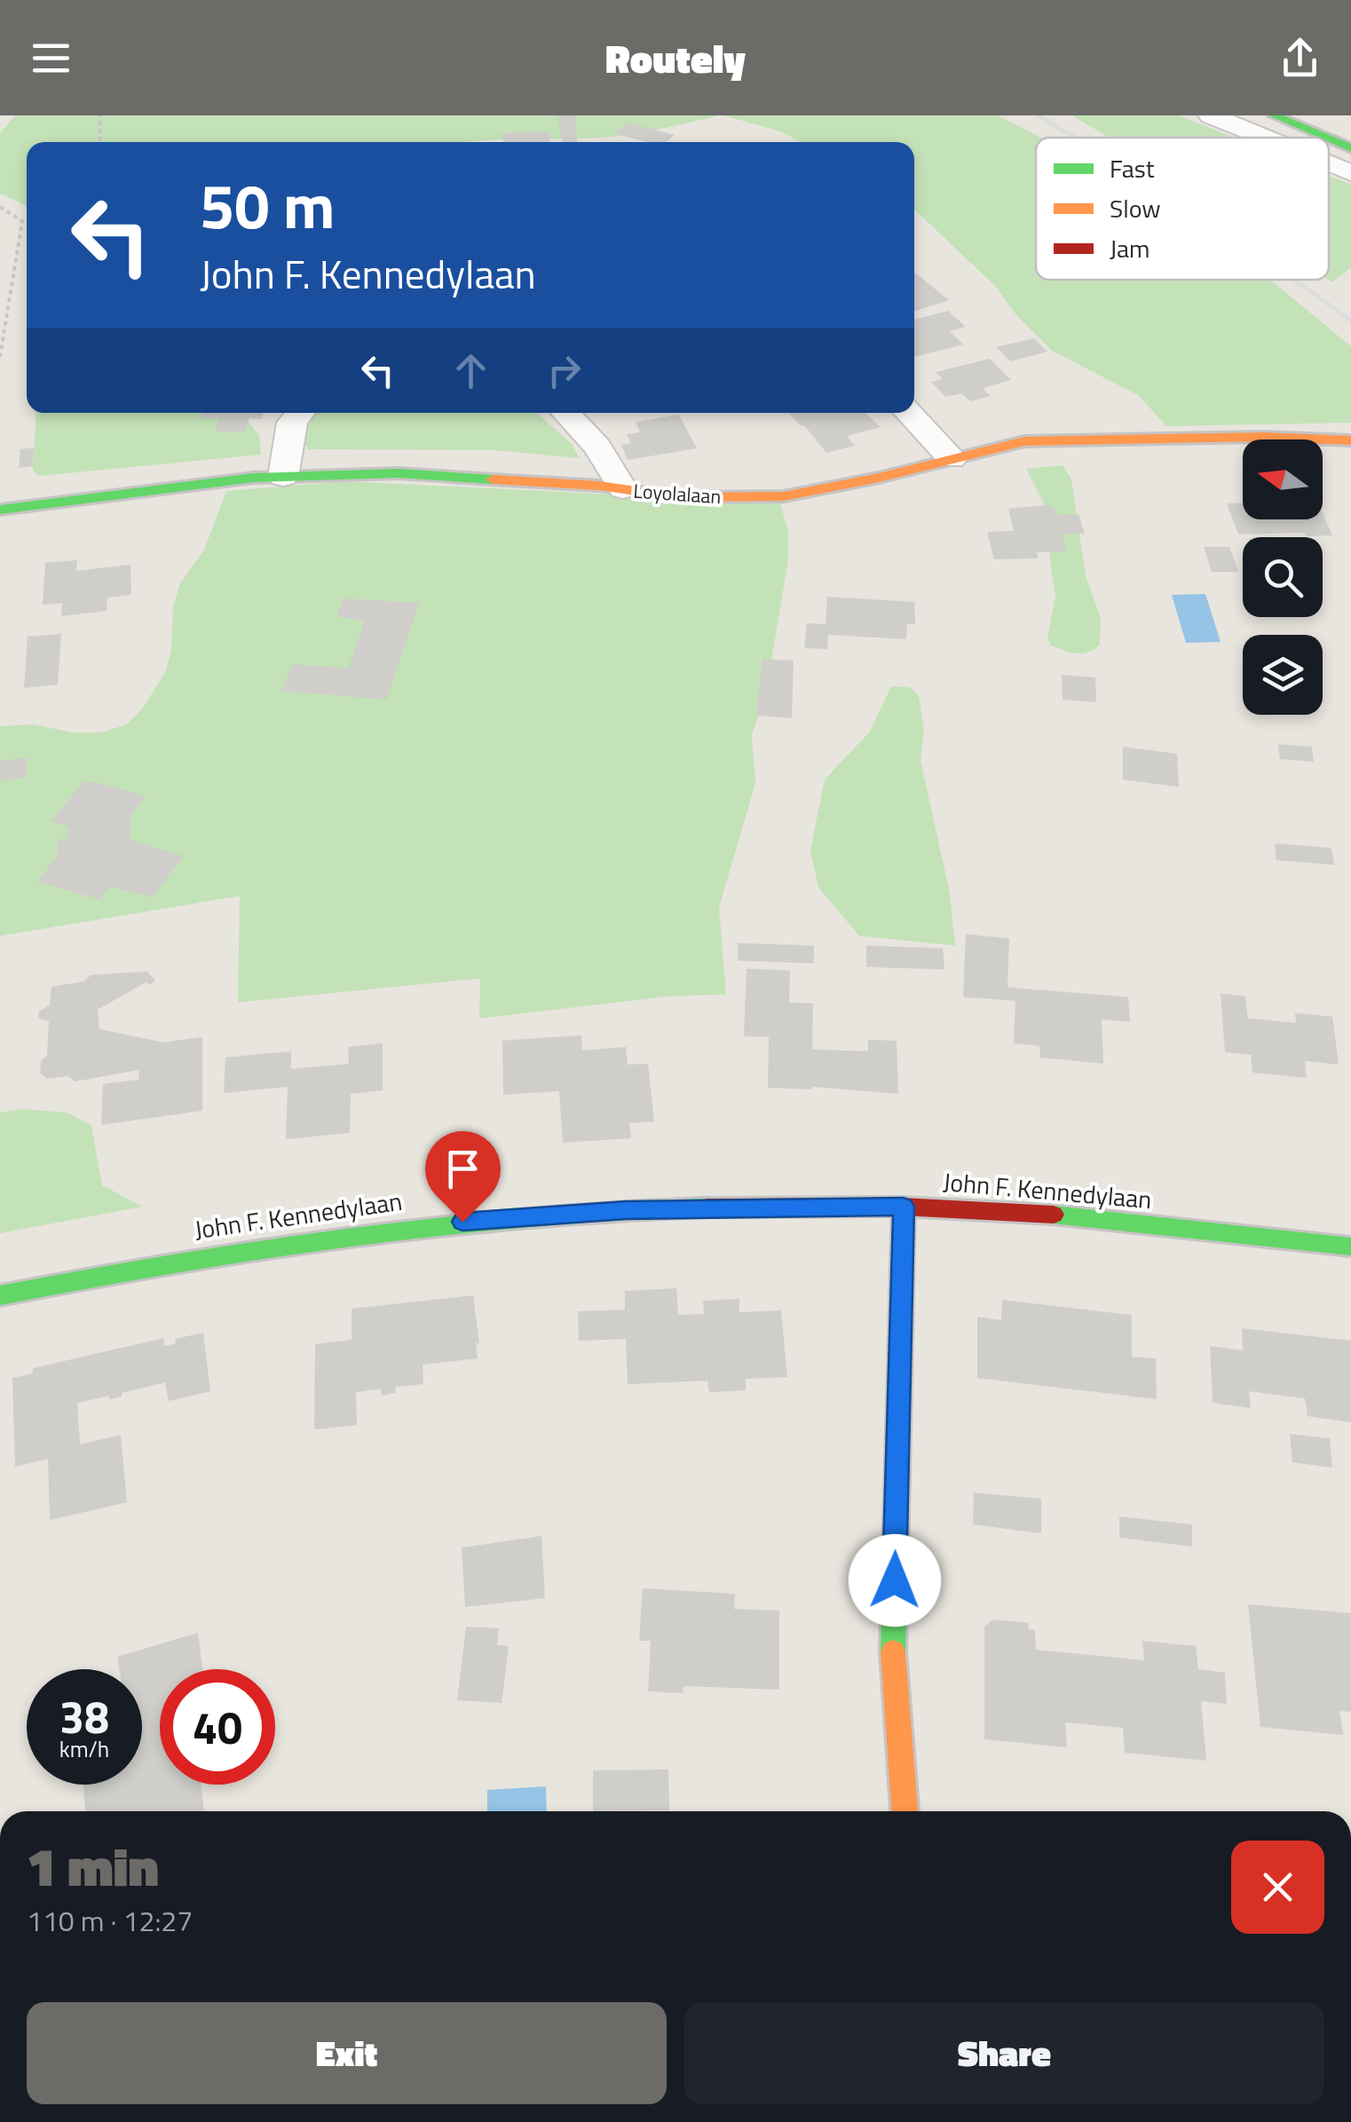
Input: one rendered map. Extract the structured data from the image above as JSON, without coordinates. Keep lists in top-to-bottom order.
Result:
{
  "streets": {
    "main road": ["Loyolalaan", "John F. Kennedylaan"]
  },
  "legend": ["Fast", "Slow", "Jam"],
  "north": "left",
  "page": {
    "header": "Routely",
    "turn": ["50 m", "John F. Kennedylaan"],
    "speed": "38 km/h",
    "limit": "40",
    "heading": ["1 min", "110 m · 12:27"],
    "buttons": ["Exit", "Share"]
  }
}
